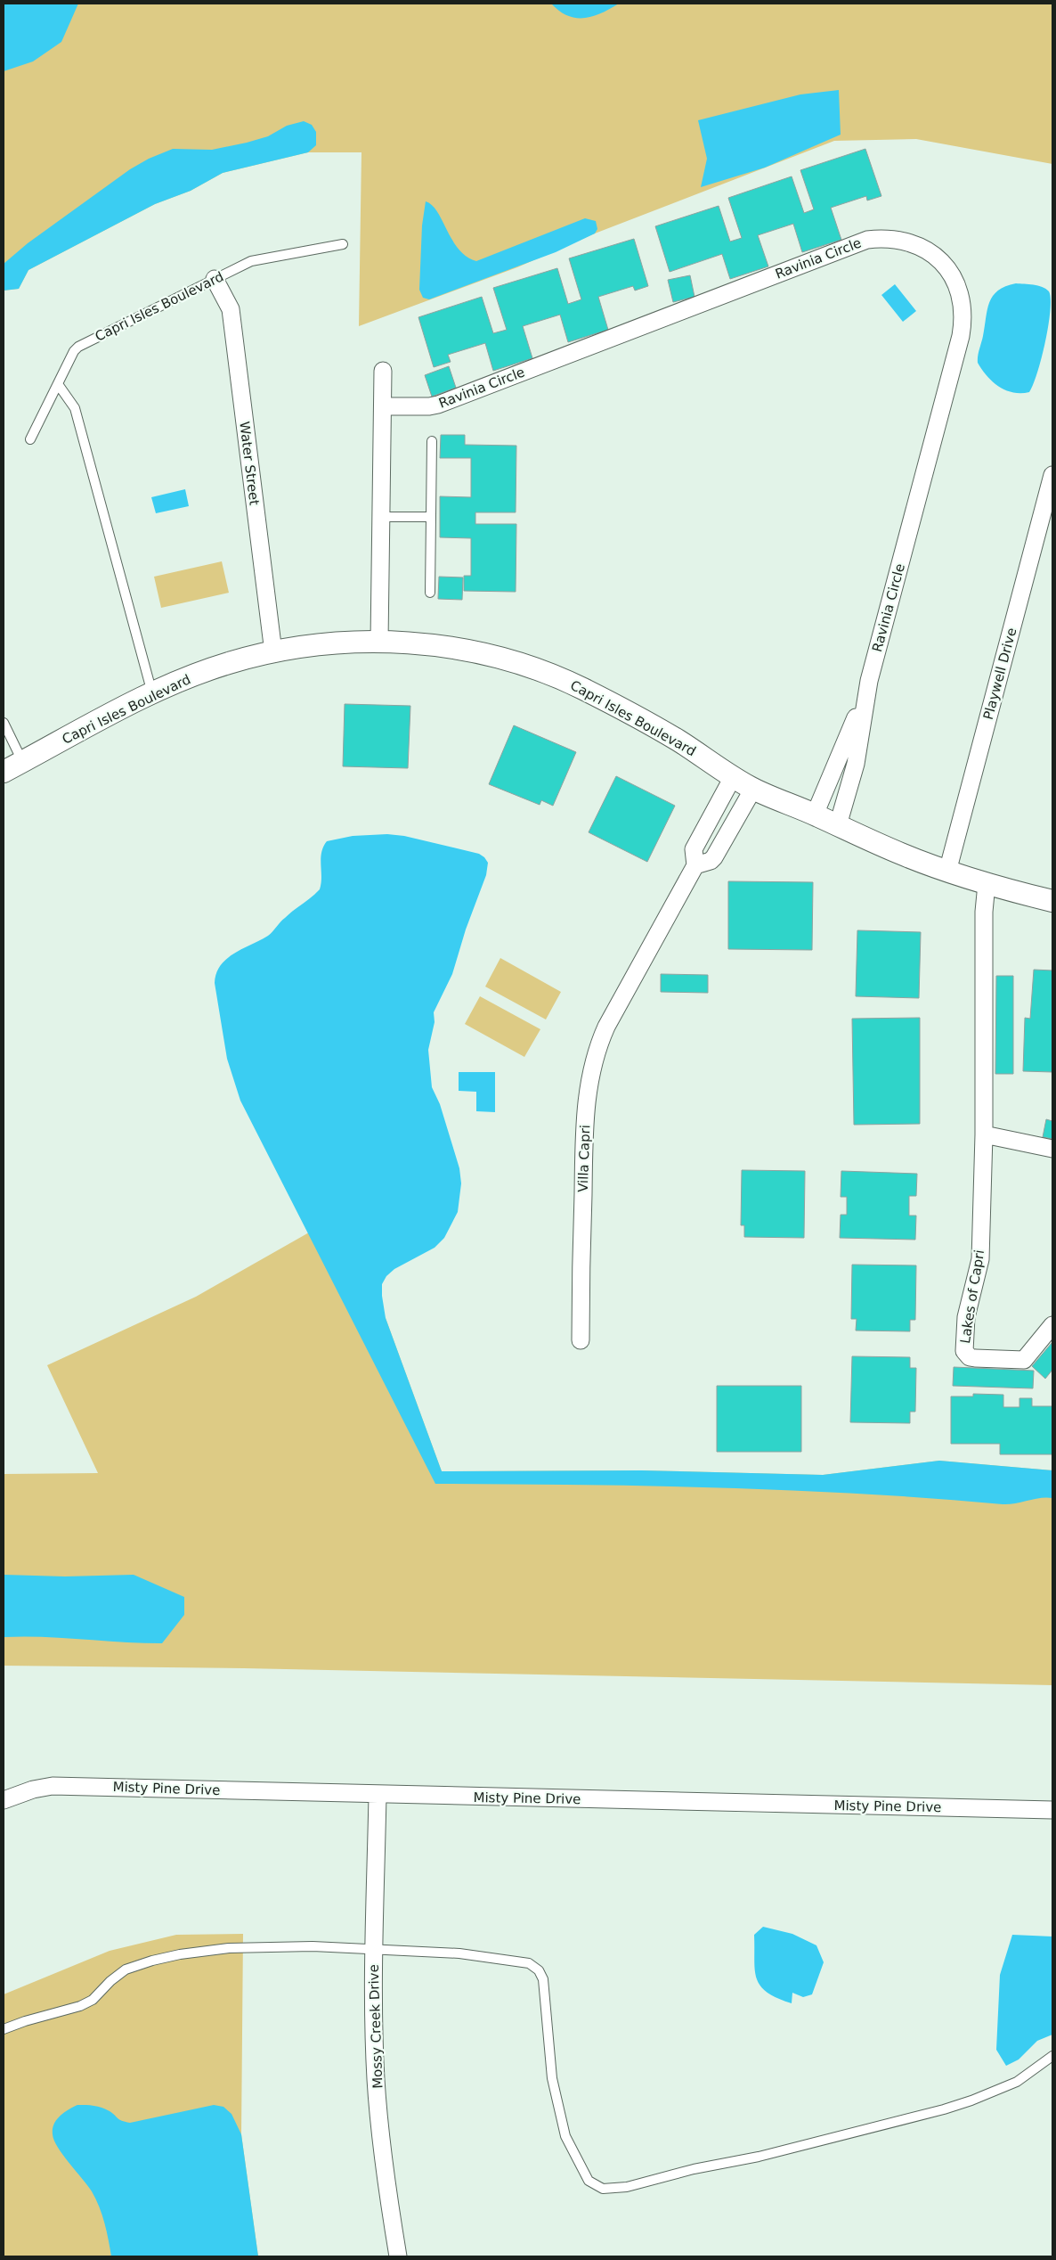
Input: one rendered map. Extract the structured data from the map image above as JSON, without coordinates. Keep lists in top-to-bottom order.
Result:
{
  "streets": {
    "street": [
      "Ravinia Circle",
      "Capri Isles Boulevard",
      "Water Street",
      "Playwell Drive",
      "Villa Capri",
      "Lakes of Capri",
      "Misty Pine Drive",
      "Mossy Creek Drive"
    ]
  },
  "crossings": [
    ["Ravinia Circle", "Capri Isles Boulevard"],
    ["Capri Isles Boulevard", "Water Street"],
    ["Capri Isles Boulevard", "Playwell Drive"],
    ["Capri Isles Boulevard", "Lakes of Capri"],
    ["Misty Pine Drive", "Mossy Creek Drive"]
  ]
}
